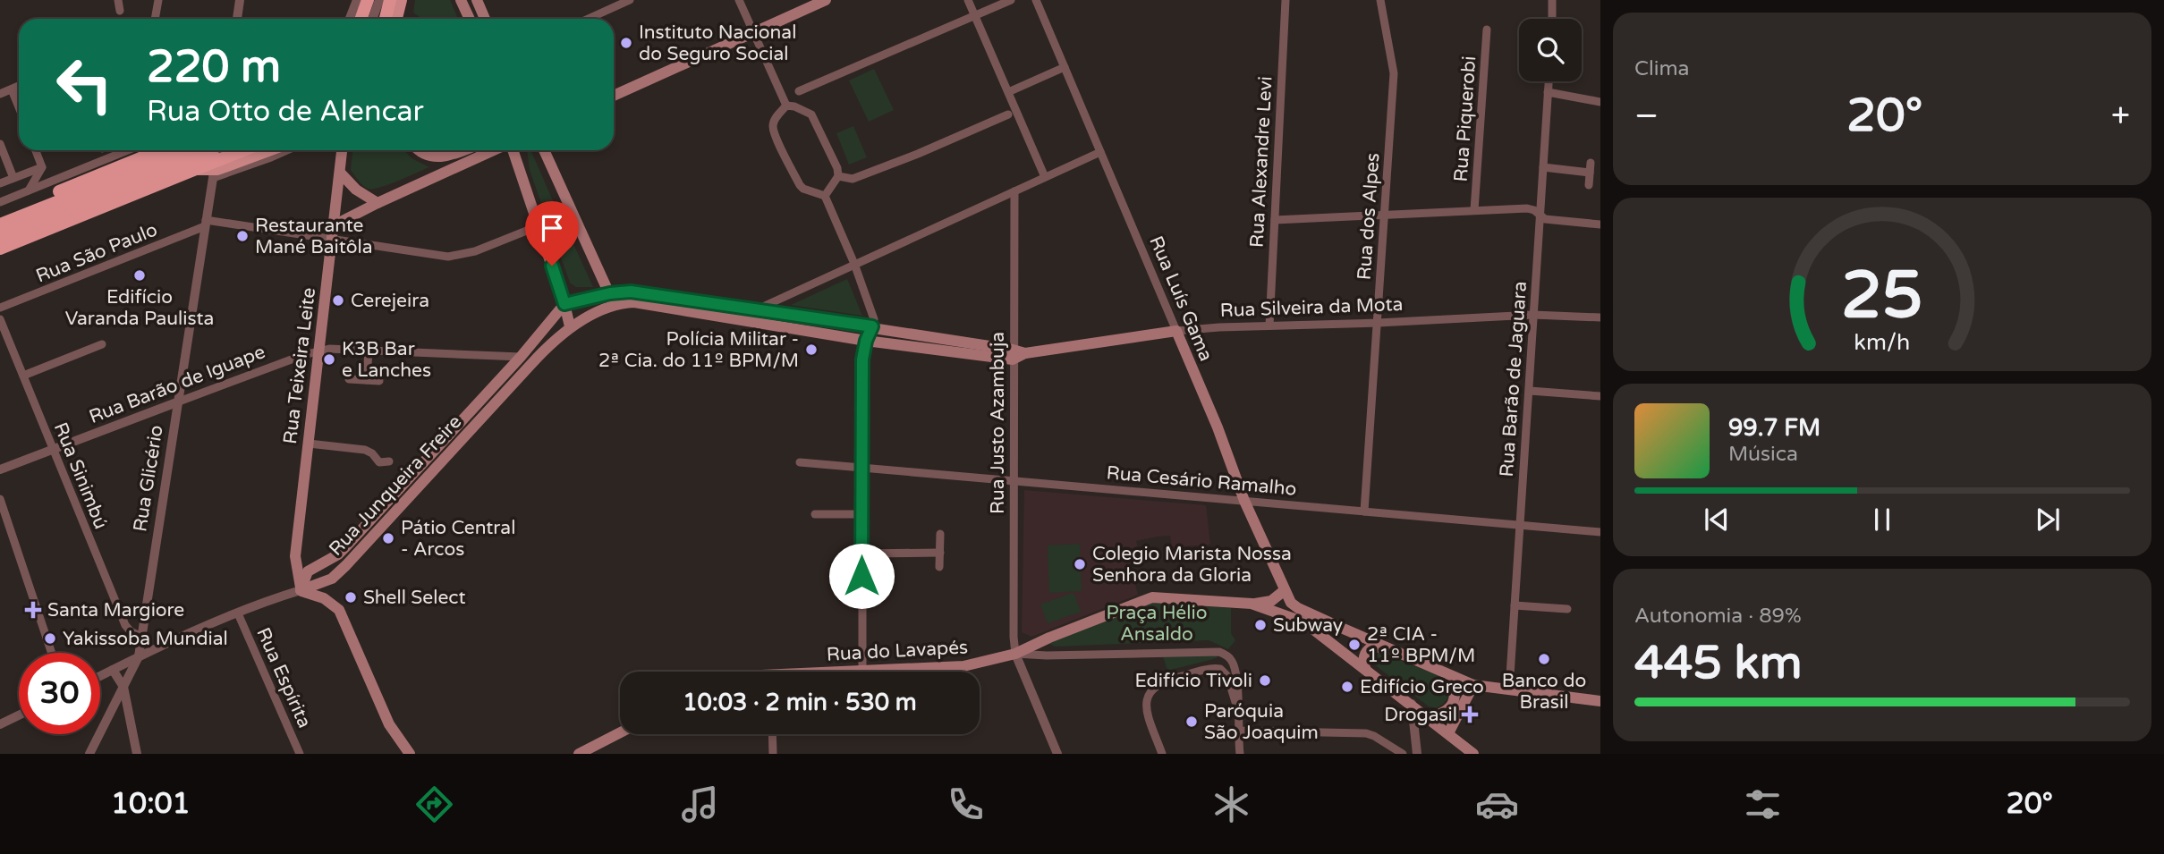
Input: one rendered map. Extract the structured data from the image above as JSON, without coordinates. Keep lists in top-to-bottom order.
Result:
{
  "streets": {
    "main road": [
      "Rua Luís Gama",
      "Rua Silveira da Mota",
      "Rua Teixeira Leite",
      "Rua Junqueira Freire",
      "Rua do Lavapés"
    ],
    "street": [
      "Rua Piquerobi",
      "Rua Alexandre Levi",
      "Rua dos Alpes",
      "Rua São Paulo",
      "Rua Barão de Jaguara",
      "Rua Barão de Iguape",
      "Rua Justo Azambuja",
      "Rua Sinimbú",
      "Rua Glicério",
      "Rua Cesário Ramalho",
      "Rua Espírita"
    ]
  },
  "crossings": [
    ["Rua Alexandre Levi", "Rua Silveira da Mota"],
    ["Rua dos Alpes", "Rua Silveira da Mota"],
    ["Rua dos Alpes", "Rua Cesário Ramalho"],
    ["Rua São Paulo", "Rua Glicério"],
    ["Rua Luís Gama", "Rua Silveira da Mota"],
    ["Rua Luís Gama", "Rua Cesário Ramalho"],
    ["Rua Luís Gama", "Rua do Lavapés"],
    ["Rua Silveira da Mota", "Rua Barão de Jaguara"],
    ["Rua Silveira da Mota", "Rua Justo Azambuja"],
    ["Rua Teixeira Leite", "Rua Barão de Iguape"],
    ["Rua Teixeira Leite", "Rua Junqueira Freire"],
    ["Rua Barão de Jaguara", "Rua Cesário Ramalho"],
    ["Rua Barão de Iguape", "Rua Sinimbú"],
    ["Rua Barão de Iguape", "Rua Glicério"],
    ["Rua Barão de Iguape", "Rua Junqueira Freire"],
    ["Rua Justo Azambuja", "Rua Cesário Ramalho"],
    ["Rua Justo Azambuja", "Rua do Lavapés"],
    ["Rua Sinimbú", "Rua Glicério"]
  ],
  "parks": ["Praça Hélio Ansaldo"],
  "places": {
    "other": [
      "Instituto Nacional do Seguro Social",
      "Restaurante Mané Baitôla",
      "Edifício Varanda Paulista",
      "Cerejeira",
      "Polícia Militar - 2ª Cia. do 11º BPM/M",
      "K3B Bar e Lanches",
      "Pátio Central - Arcos",
      "Colegio Marista Nossa Senhora da Gloria",
      "Shell Select",
      "Subway",
      "Yakissoba Mundial",
      "2ª CIA - 11º BPM/M",
      "Banco do Brasil",
      "Edifício Tivoli",
      "Edifício Greco",
      "Paróquia São Joaquim"
    ],
    "health": ["Santa Margiore", "Drogasil"]
  },
  "page": {
    "tile": [
      "Clima",
      ["Autonomia · 89%", "445 km"]
    ],
    "turn": ["220 m", "Rua Otto de Alencar"],
    "heat": ["−", "20°", "+"],
    "song": ["99.7 FM", "Música"],
    "limit": "30",
    "trip": "10:03 · 2 min · 530 m",
    "tabs": ["10:01", "20°"],
    "gauge": ["25", "km/h"]
  }
}
